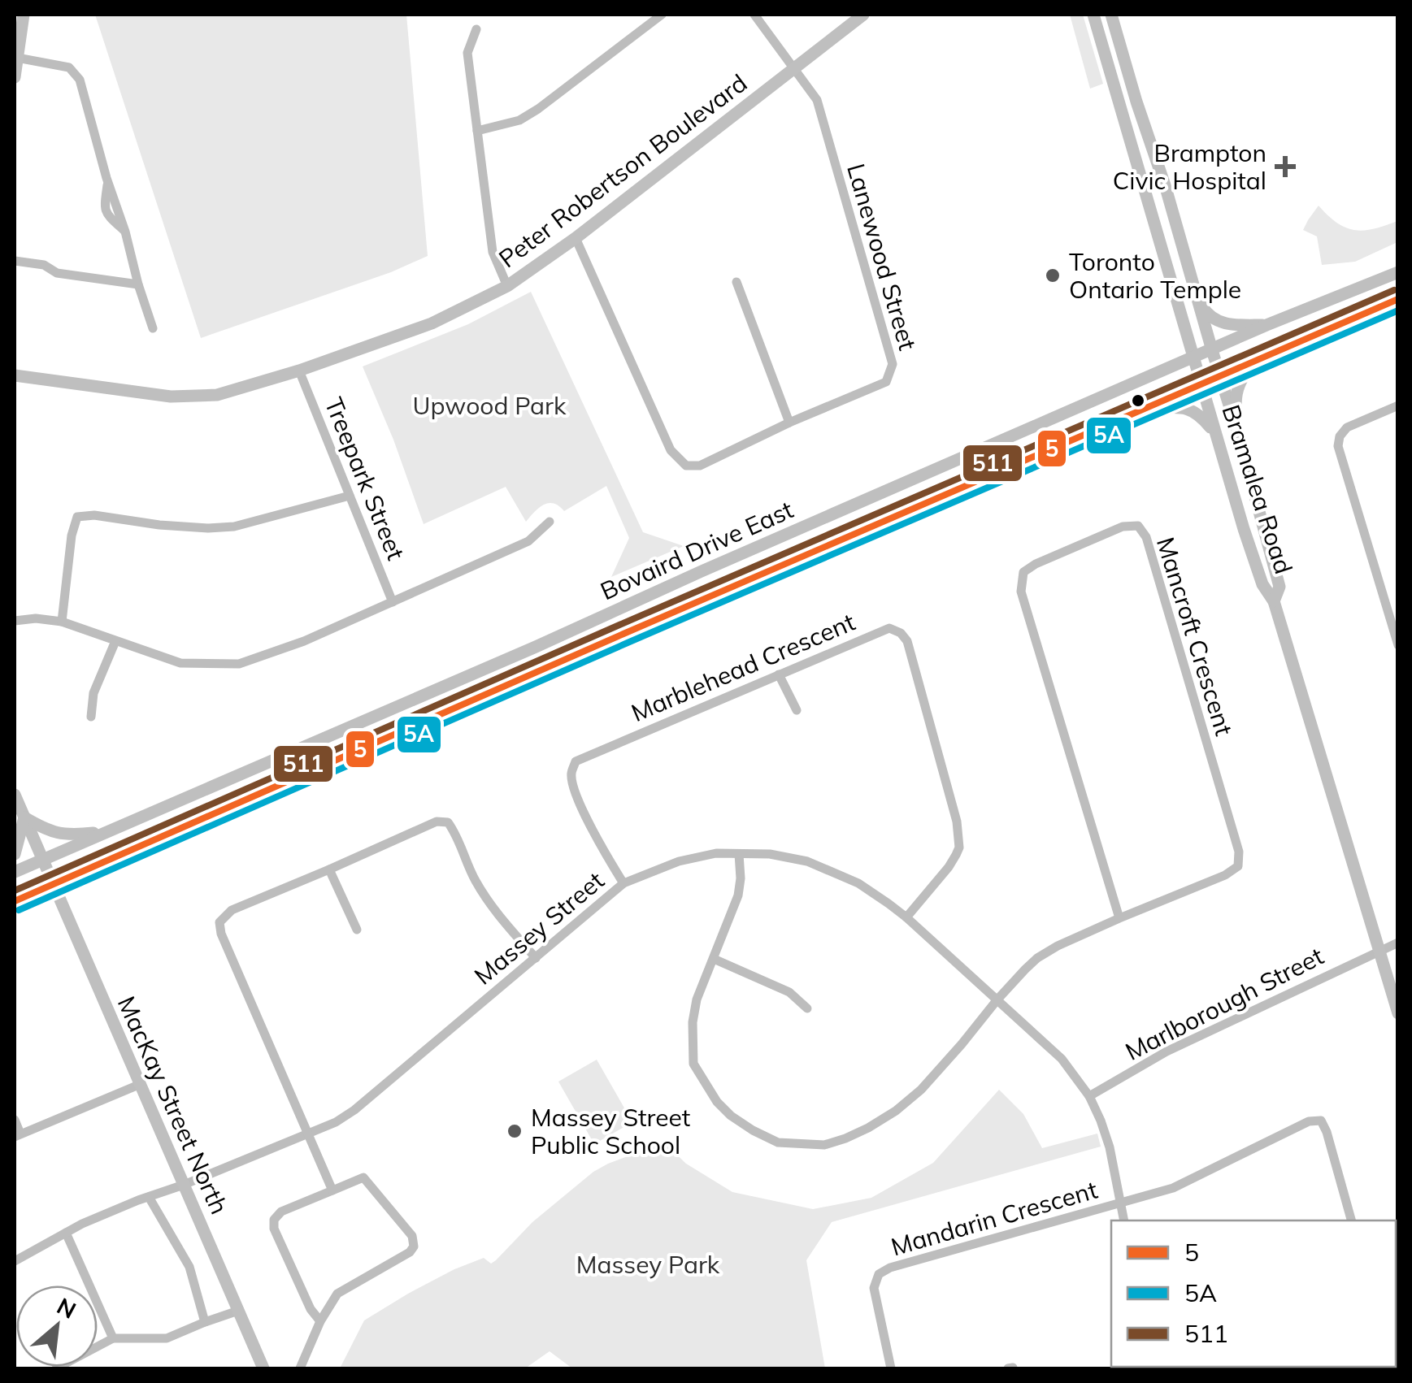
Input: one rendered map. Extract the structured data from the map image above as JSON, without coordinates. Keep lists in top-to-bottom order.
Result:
{
  "streets": {
    "main road": [
      "Peter Robertson Boulevard",
      "Bramalea Road",
      "Bovaird Drive East",
      "MacKay Street North"
    ],
    "street": [
      "Lanewood Street",
      "Treepark Street",
      "Mancroft Crescent",
      "Marblehead Crescent",
      "Massey Street",
      "Marlborough Street",
      "Mandarin Crescent"
    ]
  },
  "crossings": [
    ["Peter Robertson Boulevard", "Lanewood Street"],
    ["Peter Robertson Boulevard", "Treepark Street"],
    ["Bramalea Road", "Bovaird Drive East"],
    ["Bramalea Road", "Marlborough Street"],
    ["Bovaird Drive East", "MacKay Street North"],
    ["Mancroft Crescent", "Massey Street"],
    ["Marblehead Crescent", "Massey Street"],
    ["Massey Street", "Marlborough Street"],
    ["Massey Street", "MacKay Street North"],
    ["Massey Street", "Mandarin Crescent"]
  ],
  "parks": ["Upwood Park", "Massey Park"],
  "places": {
    "health": ["Brampton Civic Hospital"],
    "other": ["Toronto Ontario Temple", "Massey Street Public School"]
  },
  "lines": ["transit line 511", "transit line 5", "transit line 5A"],
  "legend": ["5", "5A", "511"],
  "north": "top right"
}
